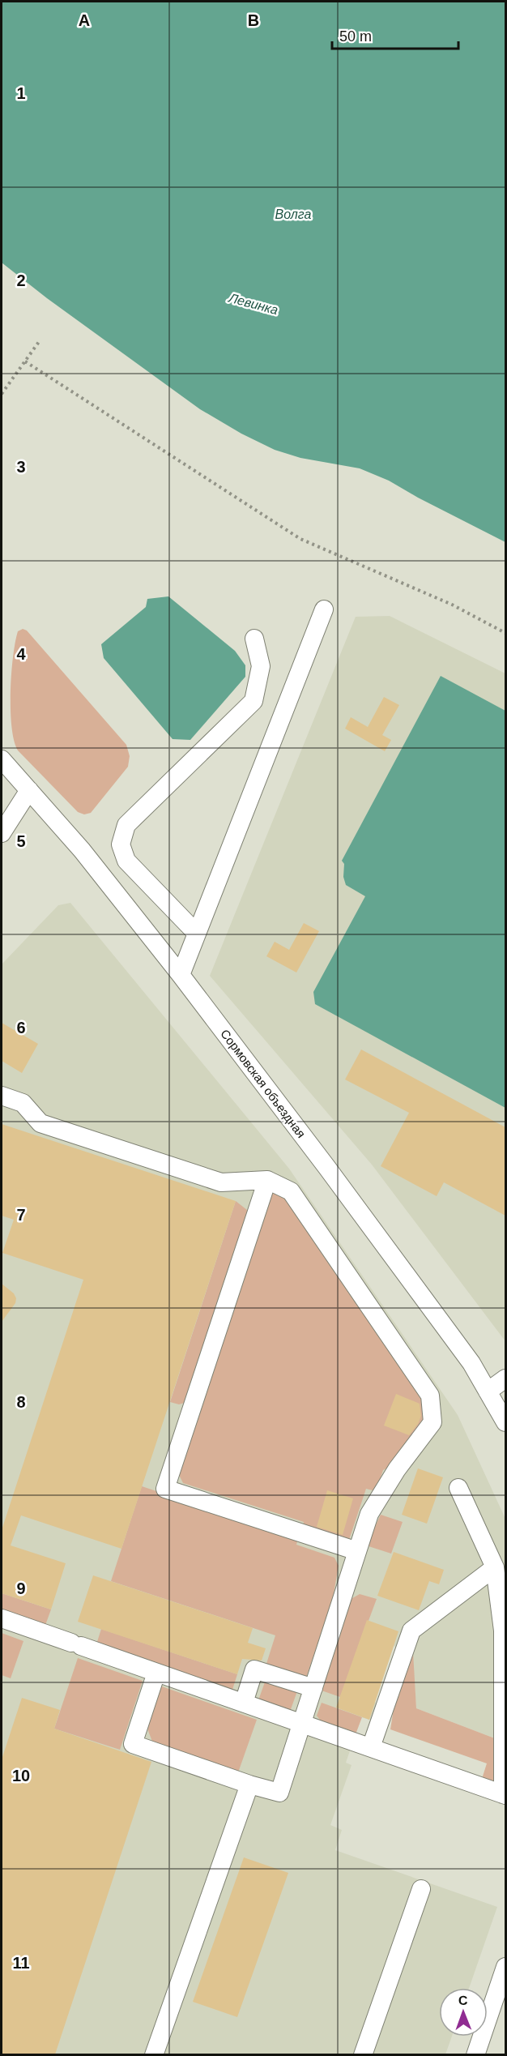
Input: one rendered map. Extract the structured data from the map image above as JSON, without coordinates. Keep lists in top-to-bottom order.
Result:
{
  "streets": {
    "street": ["Сормовская объездная"]
  },
  "water": ["Волга", "Левинка"],
  "scale_bar": "50 m",
  "north": "top",
  "grid": {
    "columns": ["A", "B"],
    "rows": [
      "1",
      "2",
      "3",
      "4",
      "5",
      "6",
      "7",
      "8",
      "9",
      "10",
      "11"
    ]
  }
}
